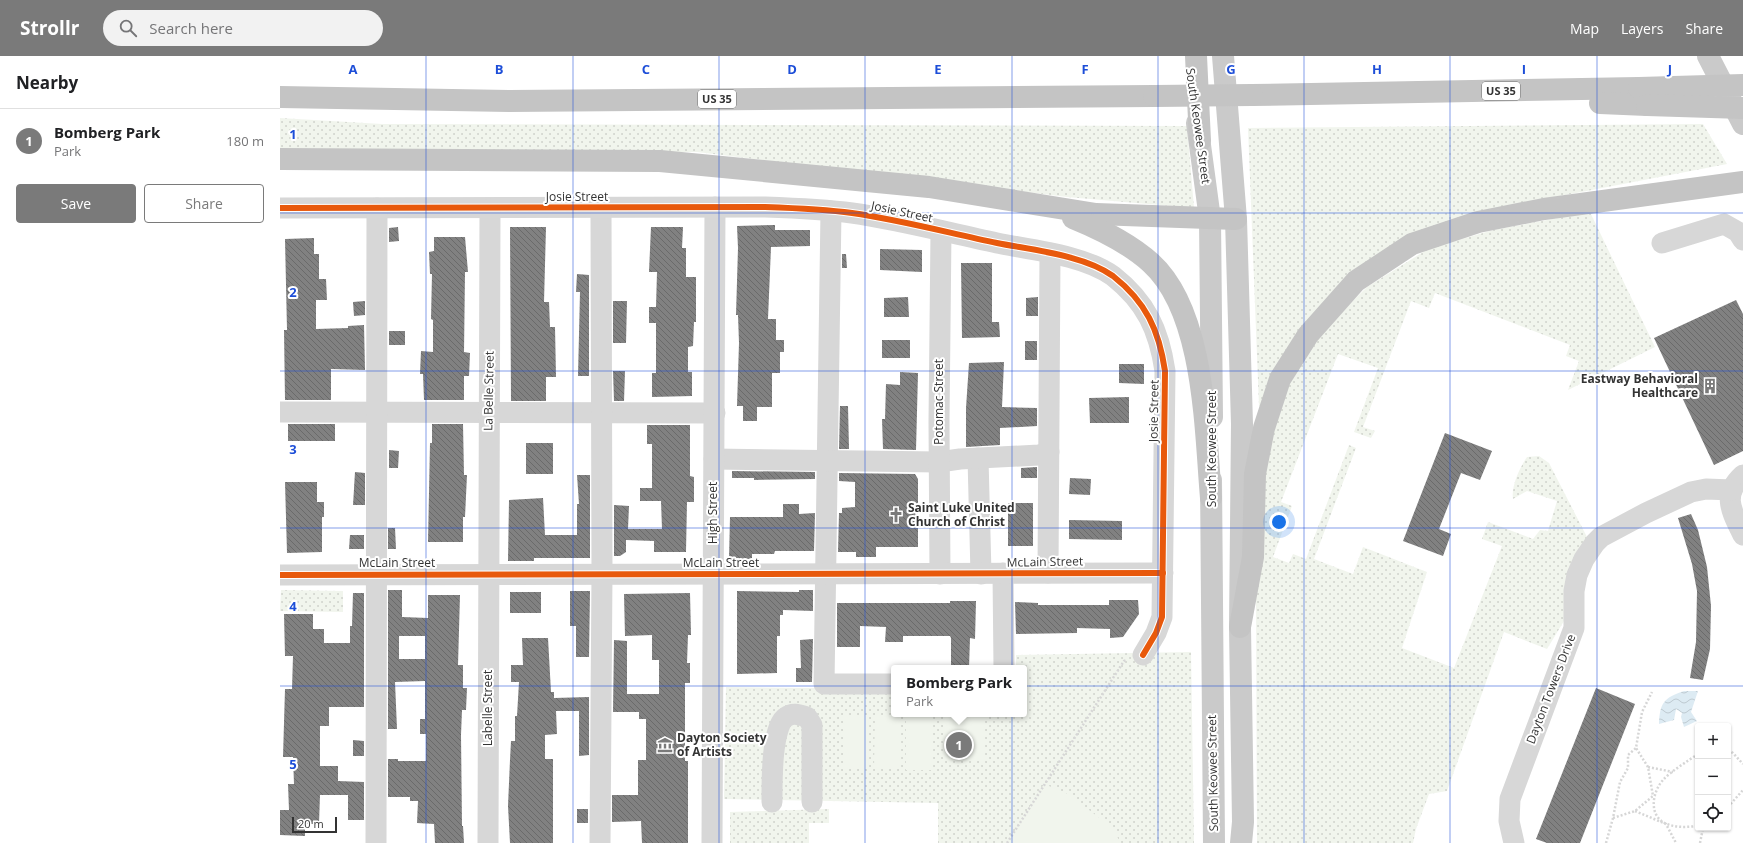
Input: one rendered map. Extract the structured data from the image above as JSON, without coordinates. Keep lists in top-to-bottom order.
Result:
{
  "streets": {
    "highway": ["US 35"],
    "main road": ["South Keowee Street"],
    "street": [
      "Josie Street",
      "La Belle Street",
      "Potomac Street",
      "High Street",
      "McLain Street",
      "Dayton Towers Drive",
      "Labelle Street"
    ]
  },
  "crossings": [
    ["Josie Street", "La Belle Street"],
    ["Josie Street", "Potomac Street"],
    ["Josie Street", "High Street"],
    ["Josie Street", "McLain Street"],
    ["La Belle Street", "McLain Street"],
    ["La Belle Street", "Labelle Street"],
    ["Potomac Street", "McLain Street"],
    ["High Street", "McLain Street"],
    ["McLain Street", "Labelle Street"]
  ],
  "places": {
    "building": ["Eastway Behavioral Healthcare"],
    "church": ["Saint Luke United Church of Christ"],
    "museum": ["Dayton Society of Artists"]
  },
  "scale_bar": "20 m",
  "page": {
    "header": "Strollr",
    "search": "Search here",
    "nav": ["Map", "Layers", "Share"],
    "heading": "Nearby",
    "list": [
      {
        "mark": "1",
        "name": "Bomberg Park",
        "note": "Park",
        "value": "180 m"
      }
    ],
    "buttons": ["Save", "Share"],
    "popup": ["Bomberg Park", "Park"],
    "map_buttons": ["+", "−"],
    "pins": "1",
    "scale": "20 m"
  },
  "grid": {
    "columns": [
      "A",
      "B",
      "C",
      "D",
      "E",
      "F",
      "G",
      "H",
      "I",
      "J"
    ],
    "rows": [
      "1",
      "2",
      "3",
      "4",
      "5"
    ]
  }
}
